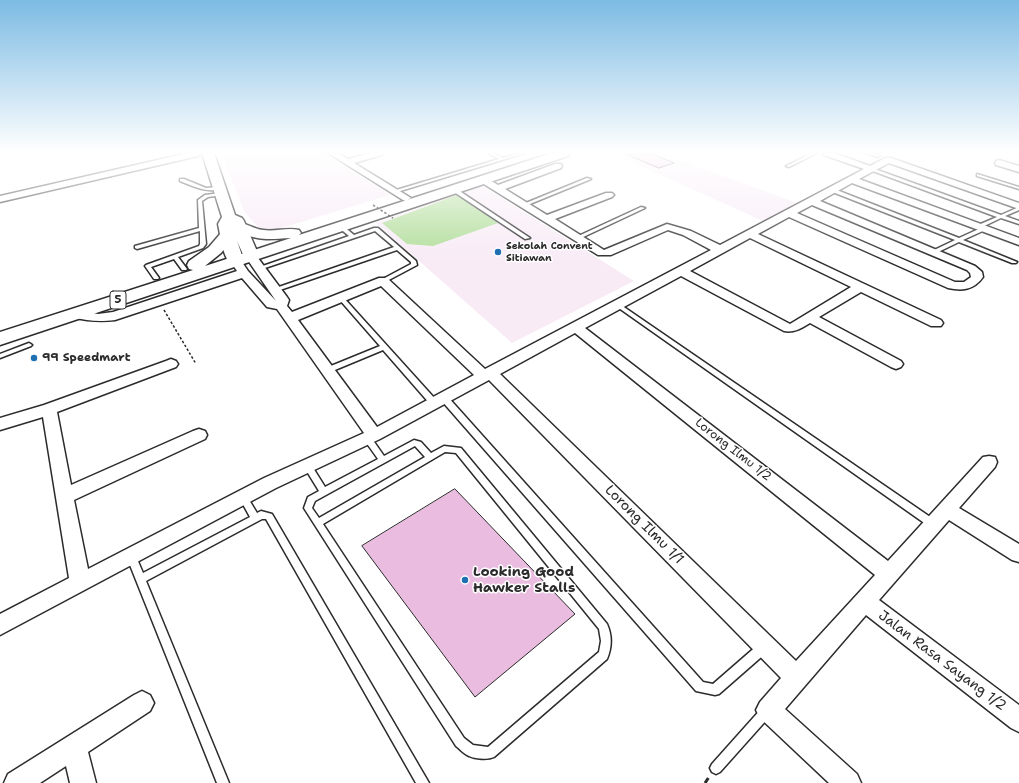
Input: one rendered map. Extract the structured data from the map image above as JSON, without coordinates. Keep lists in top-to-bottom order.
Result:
{
  "streets": {
    "highway": ["5"],
    "street": ["Lorong Ilmu 1/2", "Lorong Ilmu 1/1", "Jalan Rasa Sayang 1/2"]
  },
  "places": ["Sekolah Convent Sitiawan", "99 Speedmart", "Looking Good Hawker Stalls"]
}
